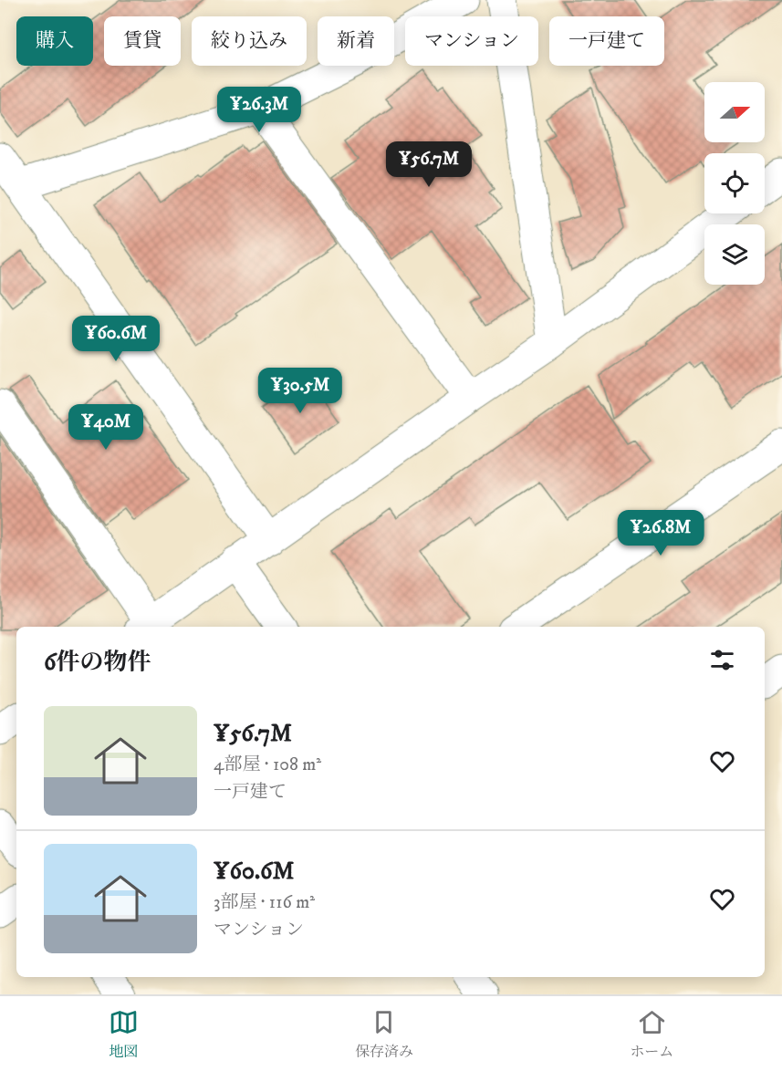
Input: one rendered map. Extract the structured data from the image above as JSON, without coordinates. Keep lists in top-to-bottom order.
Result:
{
  "north": "right",
  "page": {
    "chip": [
      "購入",
      "賃貸",
      "絞り込み",
      "新着",
      "マンション",
      "一戸建て"
    ],
    "price": [
      "¥26.3M",
      "¥56.7M",
      "¥60.6M",
      "¥30.5M",
      "¥40M",
      "¥26.8M"
    ],
    "heading": "6件の物件",
    "list": [
      {
        "name": "¥56.7M",
        "note": "4部屋 · 108 m² · 一戸建て"
      },
      {
        "name": "¥60.6M",
        "note": "3部屋 · 116 m² · マンション"
      }
    ],
    "tabs": ["地図", "保存済み", "ホーム"]
  }
}
